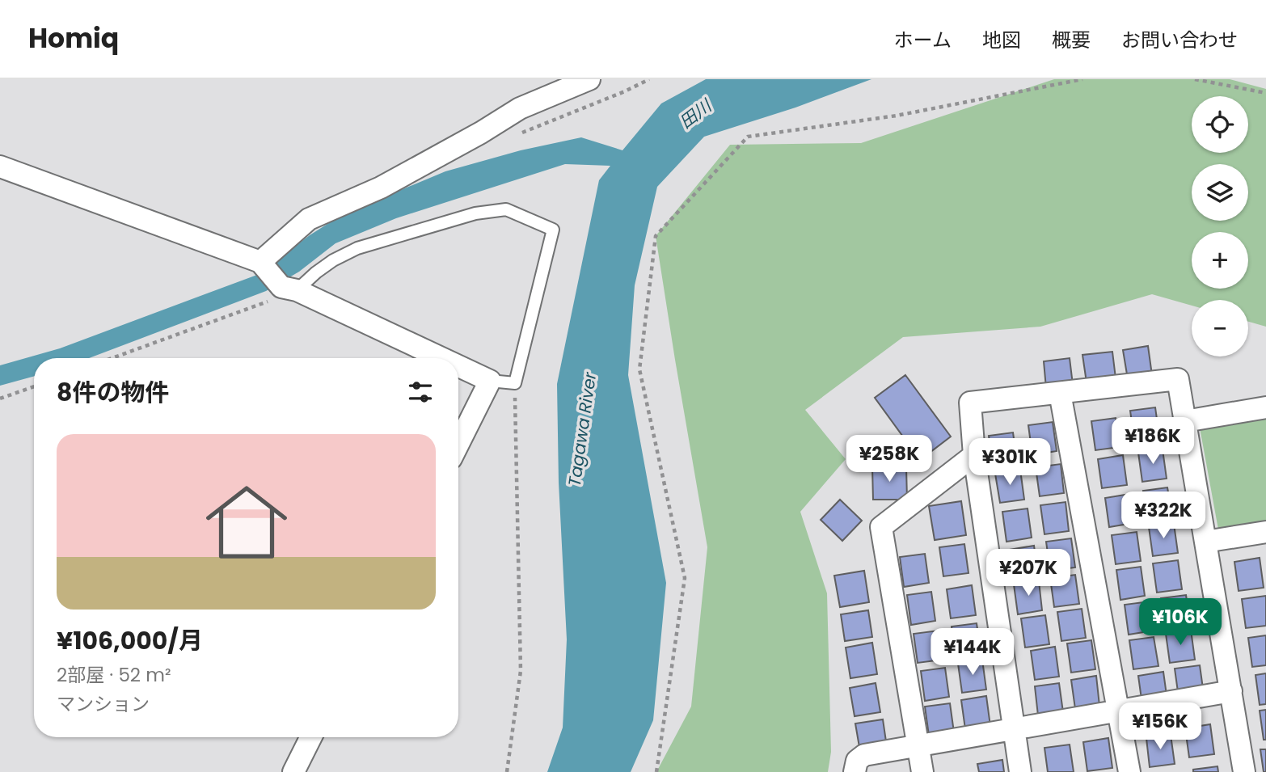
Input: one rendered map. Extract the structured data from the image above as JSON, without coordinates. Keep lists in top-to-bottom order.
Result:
{
  "water": ["田川", "Tagawa River"],
  "page": {
    "header": "Homiq",
    "nav": [
      "ホーム",
      "地図",
      "概要",
      "お問い合わせ"
    ],
    "map_buttons": ["+", "−"],
    "heading": "8件の物件",
    "price": [
      "¥186K",
      "¥258K",
      "¥301K",
      "¥322K",
      "¥207K",
      "¥106K",
      "¥144K",
      "¥156K"
    ],
    "list": [
      {
        "name": "¥106,000/月",
        "note": "2部屋 · 52 m² · マンション"
      }
    ]
  }
}
